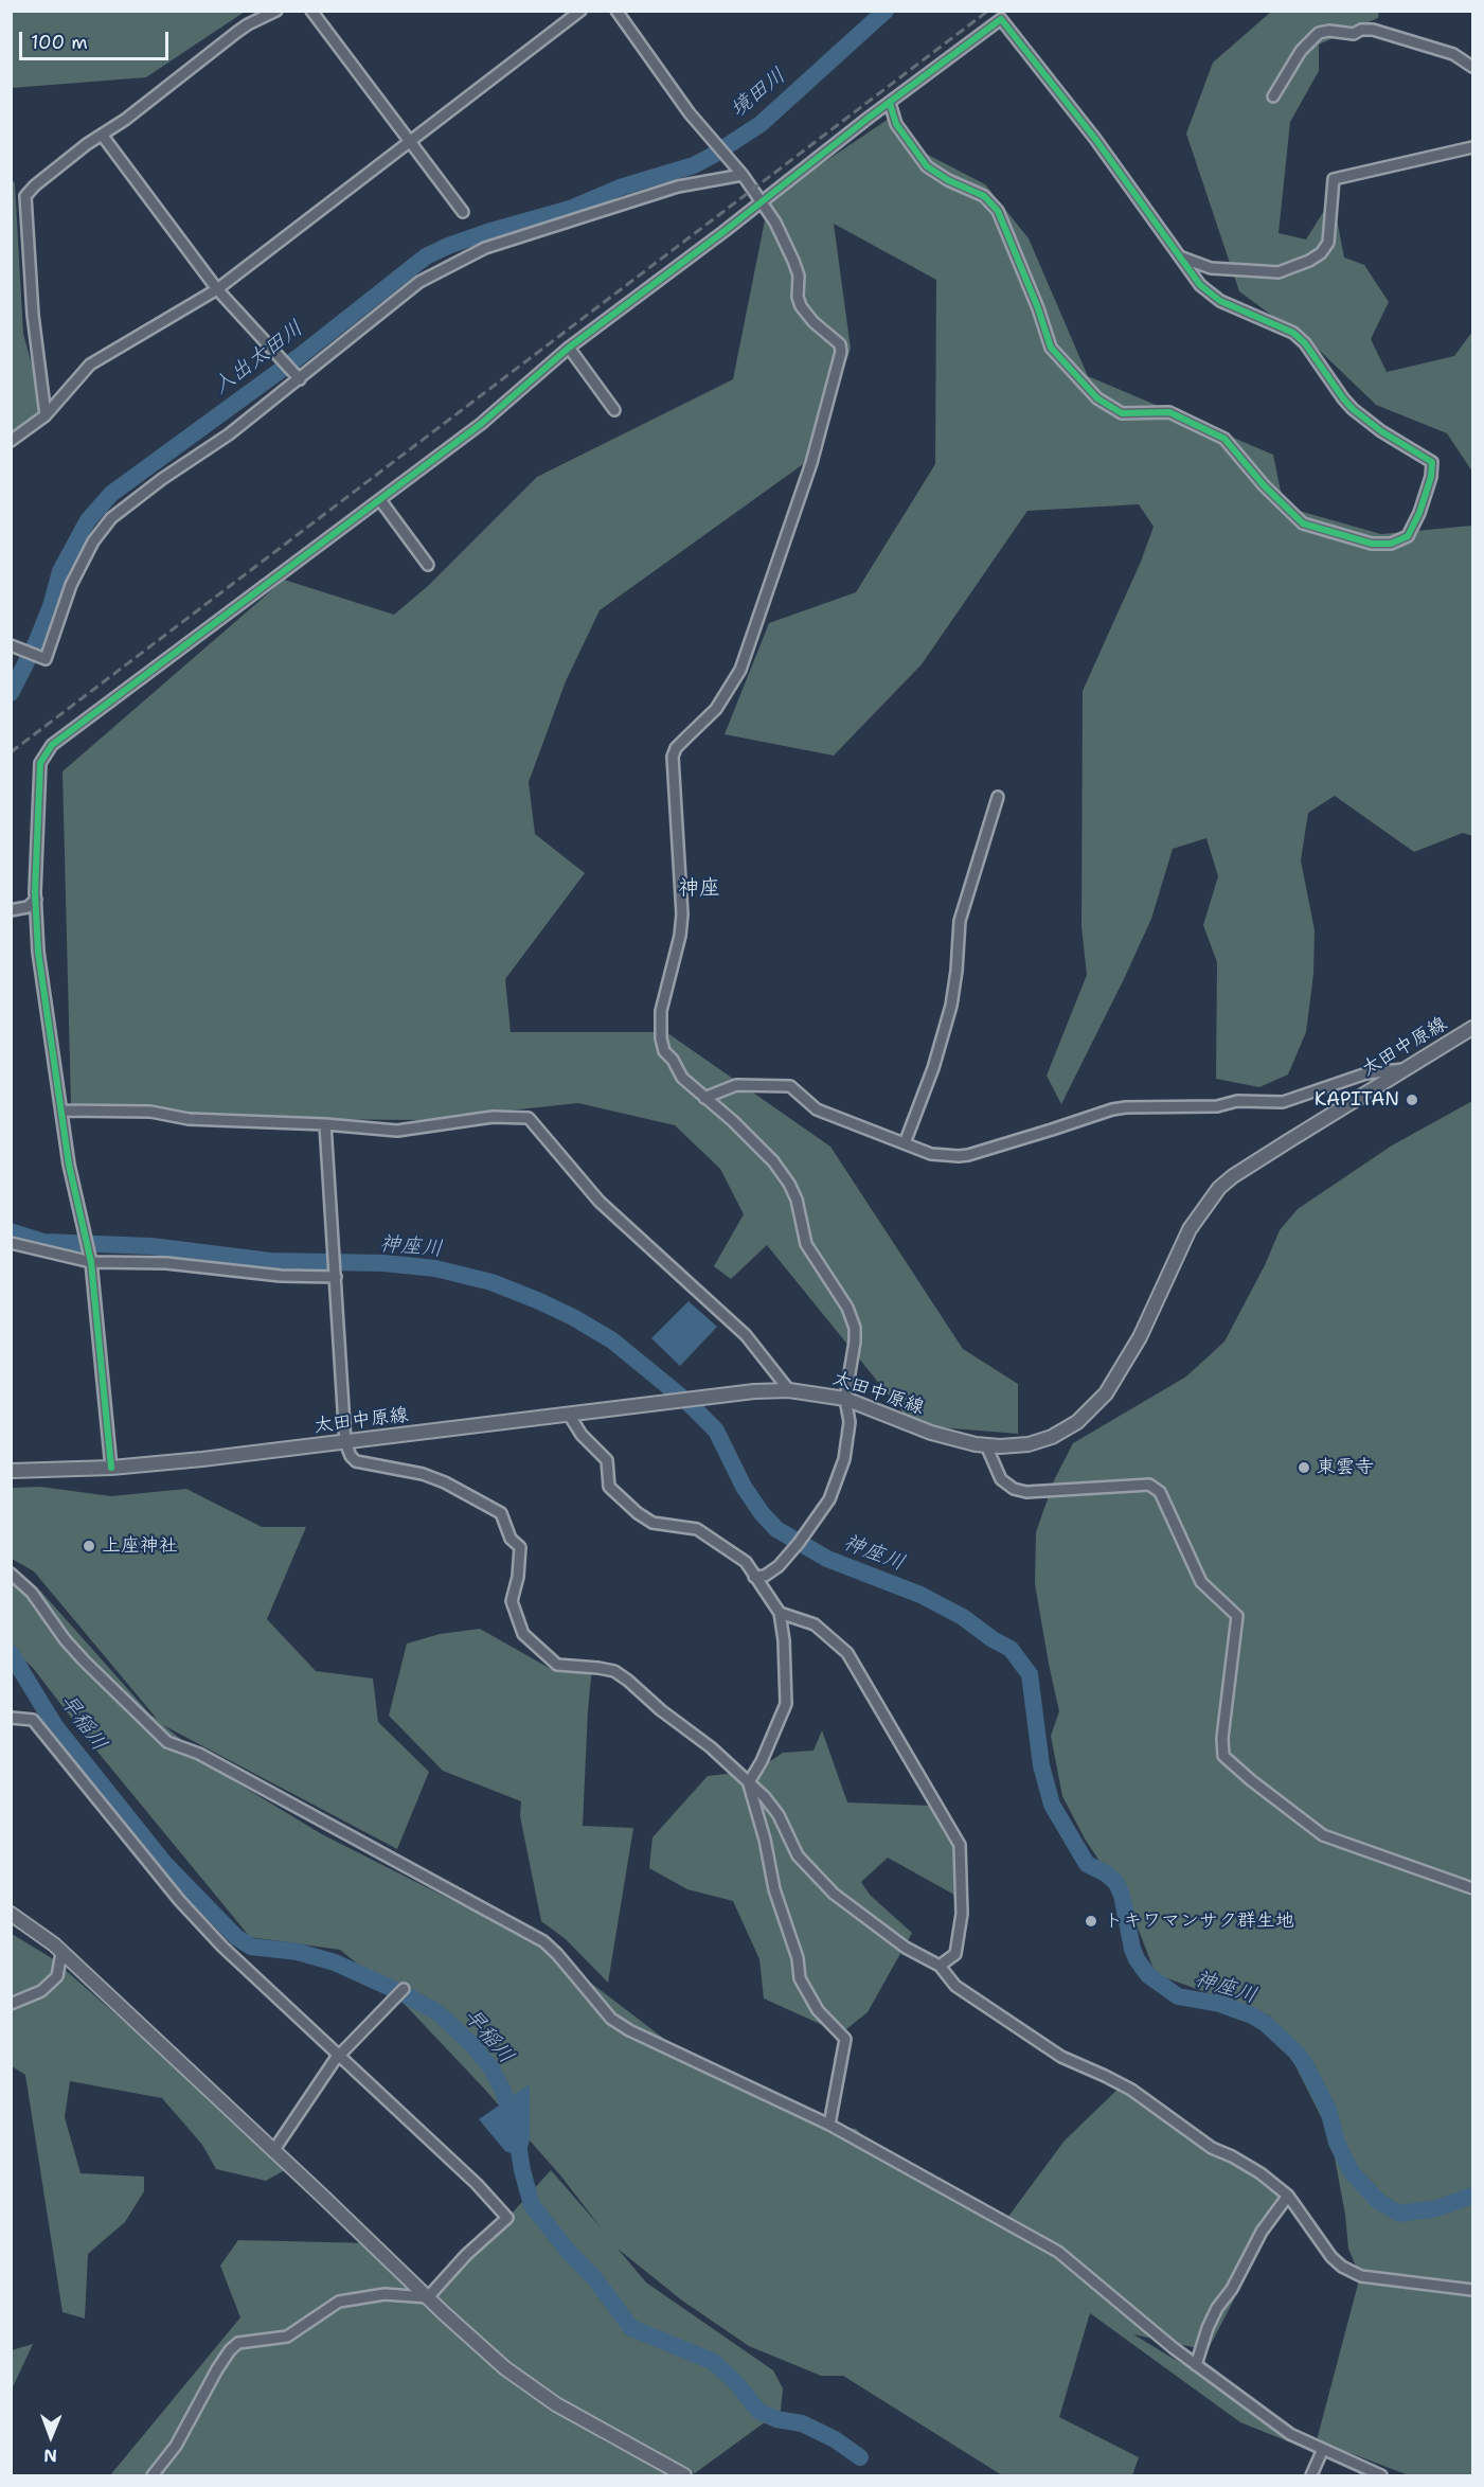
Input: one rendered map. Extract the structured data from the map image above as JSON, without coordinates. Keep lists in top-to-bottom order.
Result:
{
  "streets": {
    "main road": ["太田中原線"]
  },
  "districts": ["神座"],
  "water": [
    "境田川",
    "入出太田川",
    "神座川",
    "早稲川"
  ],
  "places": [
    "KAPITAN",
    "東雲寺",
    "上座神社",
    "トキワマンサク群生地"
  ],
  "scale_bar": "100 m",
  "north": "bottom"
}
